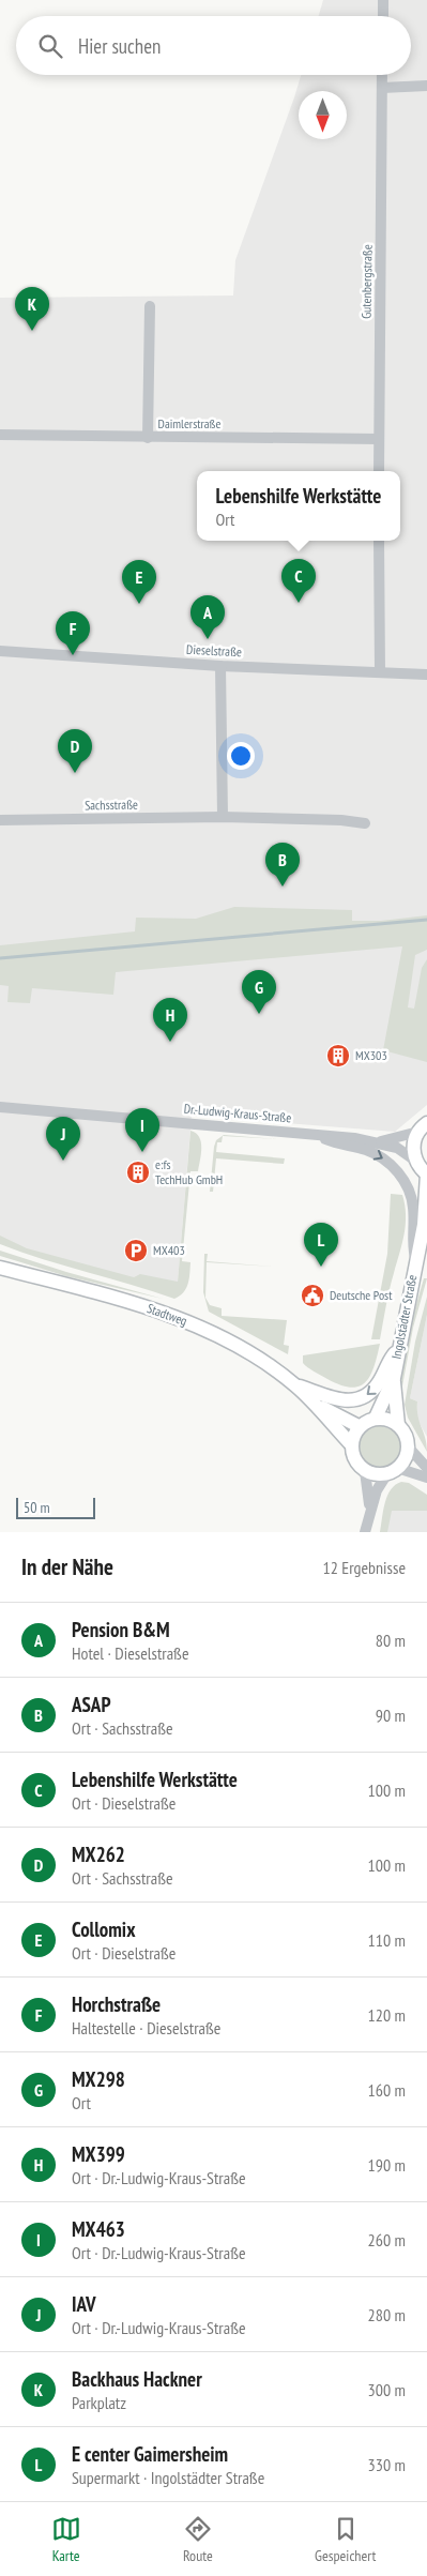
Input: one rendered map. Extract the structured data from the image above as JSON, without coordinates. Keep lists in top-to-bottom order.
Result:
{
  "streets": {
    "main road": ["Stadtweg", "Ingolstädter Straße"],
    "street": [
      "Gutenbergstraße",
      "Daimlerstraße",
      "Dieselstraße",
      "Sachsstraße",
      "Dr.-Ludwig-Kraus-Straße"
    ]
  },
  "crossings": [
    ["Gutenbergstraße", "Daimlerstraße"],
    ["Stadtweg", "Ingolstädter Straße"]
  ],
  "places": {
    "building": ["MX303", "e:fs TechHub GmbH"],
    "parking": ["MX403"],
    "public building": ["Deutsche Post"]
  },
  "scale_bar": "50 m",
  "north": "bottom",
  "page": {
    "search": "Hier suchen",
    "pins": [
      "K",
      "C",
      "E",
      "A",
      "F",
      "D",
      "B",
      "G",
      "H",
      "I",
      "J",
      "L"
    ],
    "popup": ["Lebenshilfe Werkstätte", "Ort"],
    "scale": "50 m",
    "heading": ["In der Nähe", "12 Ergebnisse"],
    "list": [
      {
        "mark": "A",
        "name": "Pension B&M",
        "note": "Hotel · Dieselstraße",
        "value": "80 m"
      },
      {
        "mark": "B",
        "name": "ASAP",
        "note": "Ort · Sachsstraße",
        "value": "90 m"
      },
      {
        "mark": "C",
        "name": "Lebenshilfe Werkstätte",
        "note": "Ort · Dieselstraße",
        "value": "100 m"
      },
      {
        "mark": "D",
        "name": "MX262",
        "note": "Ort · Sachsstraße",
        "value": "100 m"
      },
      {
        "mark": "E",
        "name": "Collomix",
        "note": "Ort · Dieselstraße",
        "value": "110 m"
      },
      {
        "mark": "F",
        "name": "Horchstraße",
        "note": "Haltestelle · Dieselstraße",
        "value": "120 m"
      },
      {
        "mark": "G",
        "name": "MX298",
        "note": "Ort",
        "value": "160 m"
      },
      {
        "mark": "H",
        "name": "MX399",
        "note": "Ort · Dr.-Ludwig-Kraus-Straße",
        "value": "190 m"
      },
      {
        "mark": "I",
        "name": "MX463",
        "note": "Ort · Dr.-Ludwig-Kraus-Straße",
        "value": "260 m"
      },
      {
        "mark": "J",
        "name": "IAV",
        "note": "Ort · Dr.-Ludwig-Kraus-Straße",
        "value": "280 m"
      },
      {
        "mark": "K",
        "name": "Backhaus Hackner",
        "note": "Parkplatz",
        "value": "300 m"
      },
      {
        "mark": "L",
        "name": "E center Gaimersheim",
        "note": "Supermarkt · Ingolstädter Straße",
        "value": "330 m"
      }
    ],
    "nav": ["Karte", "Route", "Gespeichert"]
  }
}
